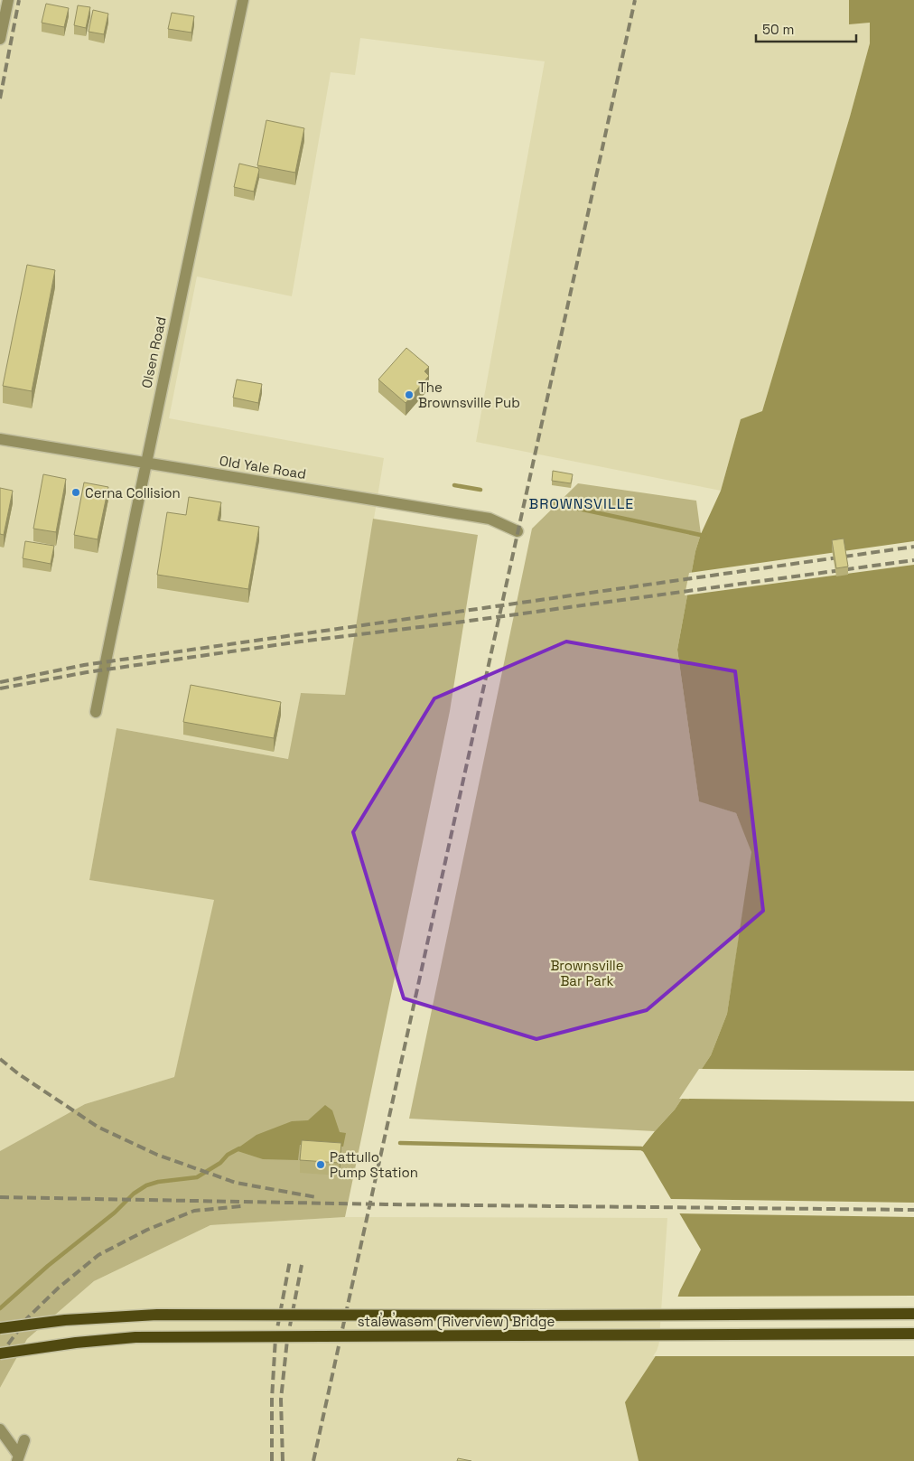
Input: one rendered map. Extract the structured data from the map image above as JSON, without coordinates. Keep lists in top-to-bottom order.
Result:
{
  "streets": {
    "main road": ["stal̕əw̓asəm (Riverview) Bridge"],
    "street": ["Olsen Road", "Old Yale Road"]
  },
  "crossings": [
    ["Olsen Road", "Old Yale Road"]
  ],
  "districts": ["BROWNSVILLE"],
  "parks": ["Brownsville Bar Park"],
  "places": ["The Brownsville Pub", "Cerna Collision", "Pattullo Pump Station"],
  "scale_bar": "50 m"
}
